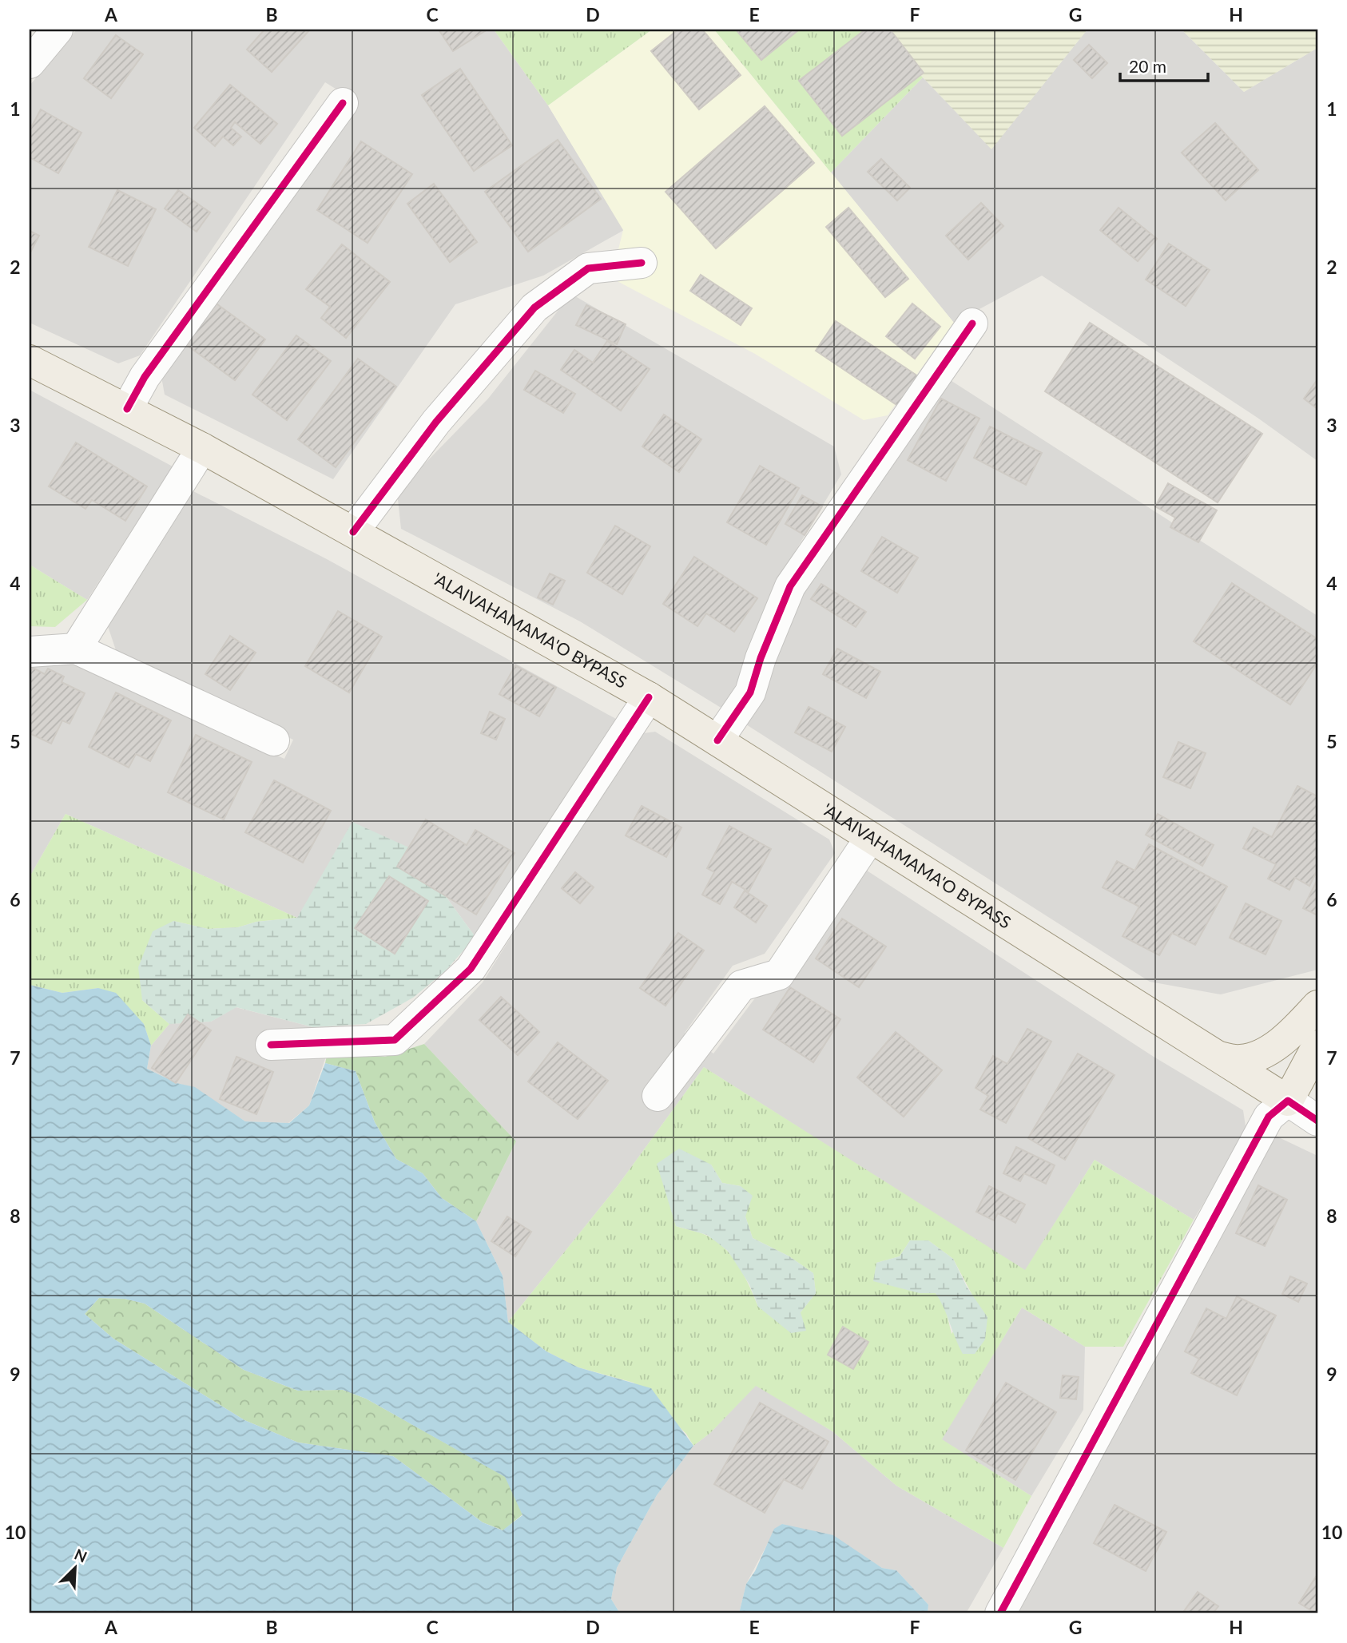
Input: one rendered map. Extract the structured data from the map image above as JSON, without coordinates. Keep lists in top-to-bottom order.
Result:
{
  "streets": {
    "main road": ["'ALAIVAHAMAMA'O BYPASS"]
  },
  "scale_bar": "20 m",
  "north": "top right",
  "grid": {
    "columns": [
      "A",
      "B",
      "C",
      "D",
      "E",
      "F",
      "G",
      "H"
    ],
    "rows": [
      "1",
      "2",
      "3",
      "4",
      "5",
      "6",
      "7",
      "8",
      "9",
      "10"
    ]
  }
}
